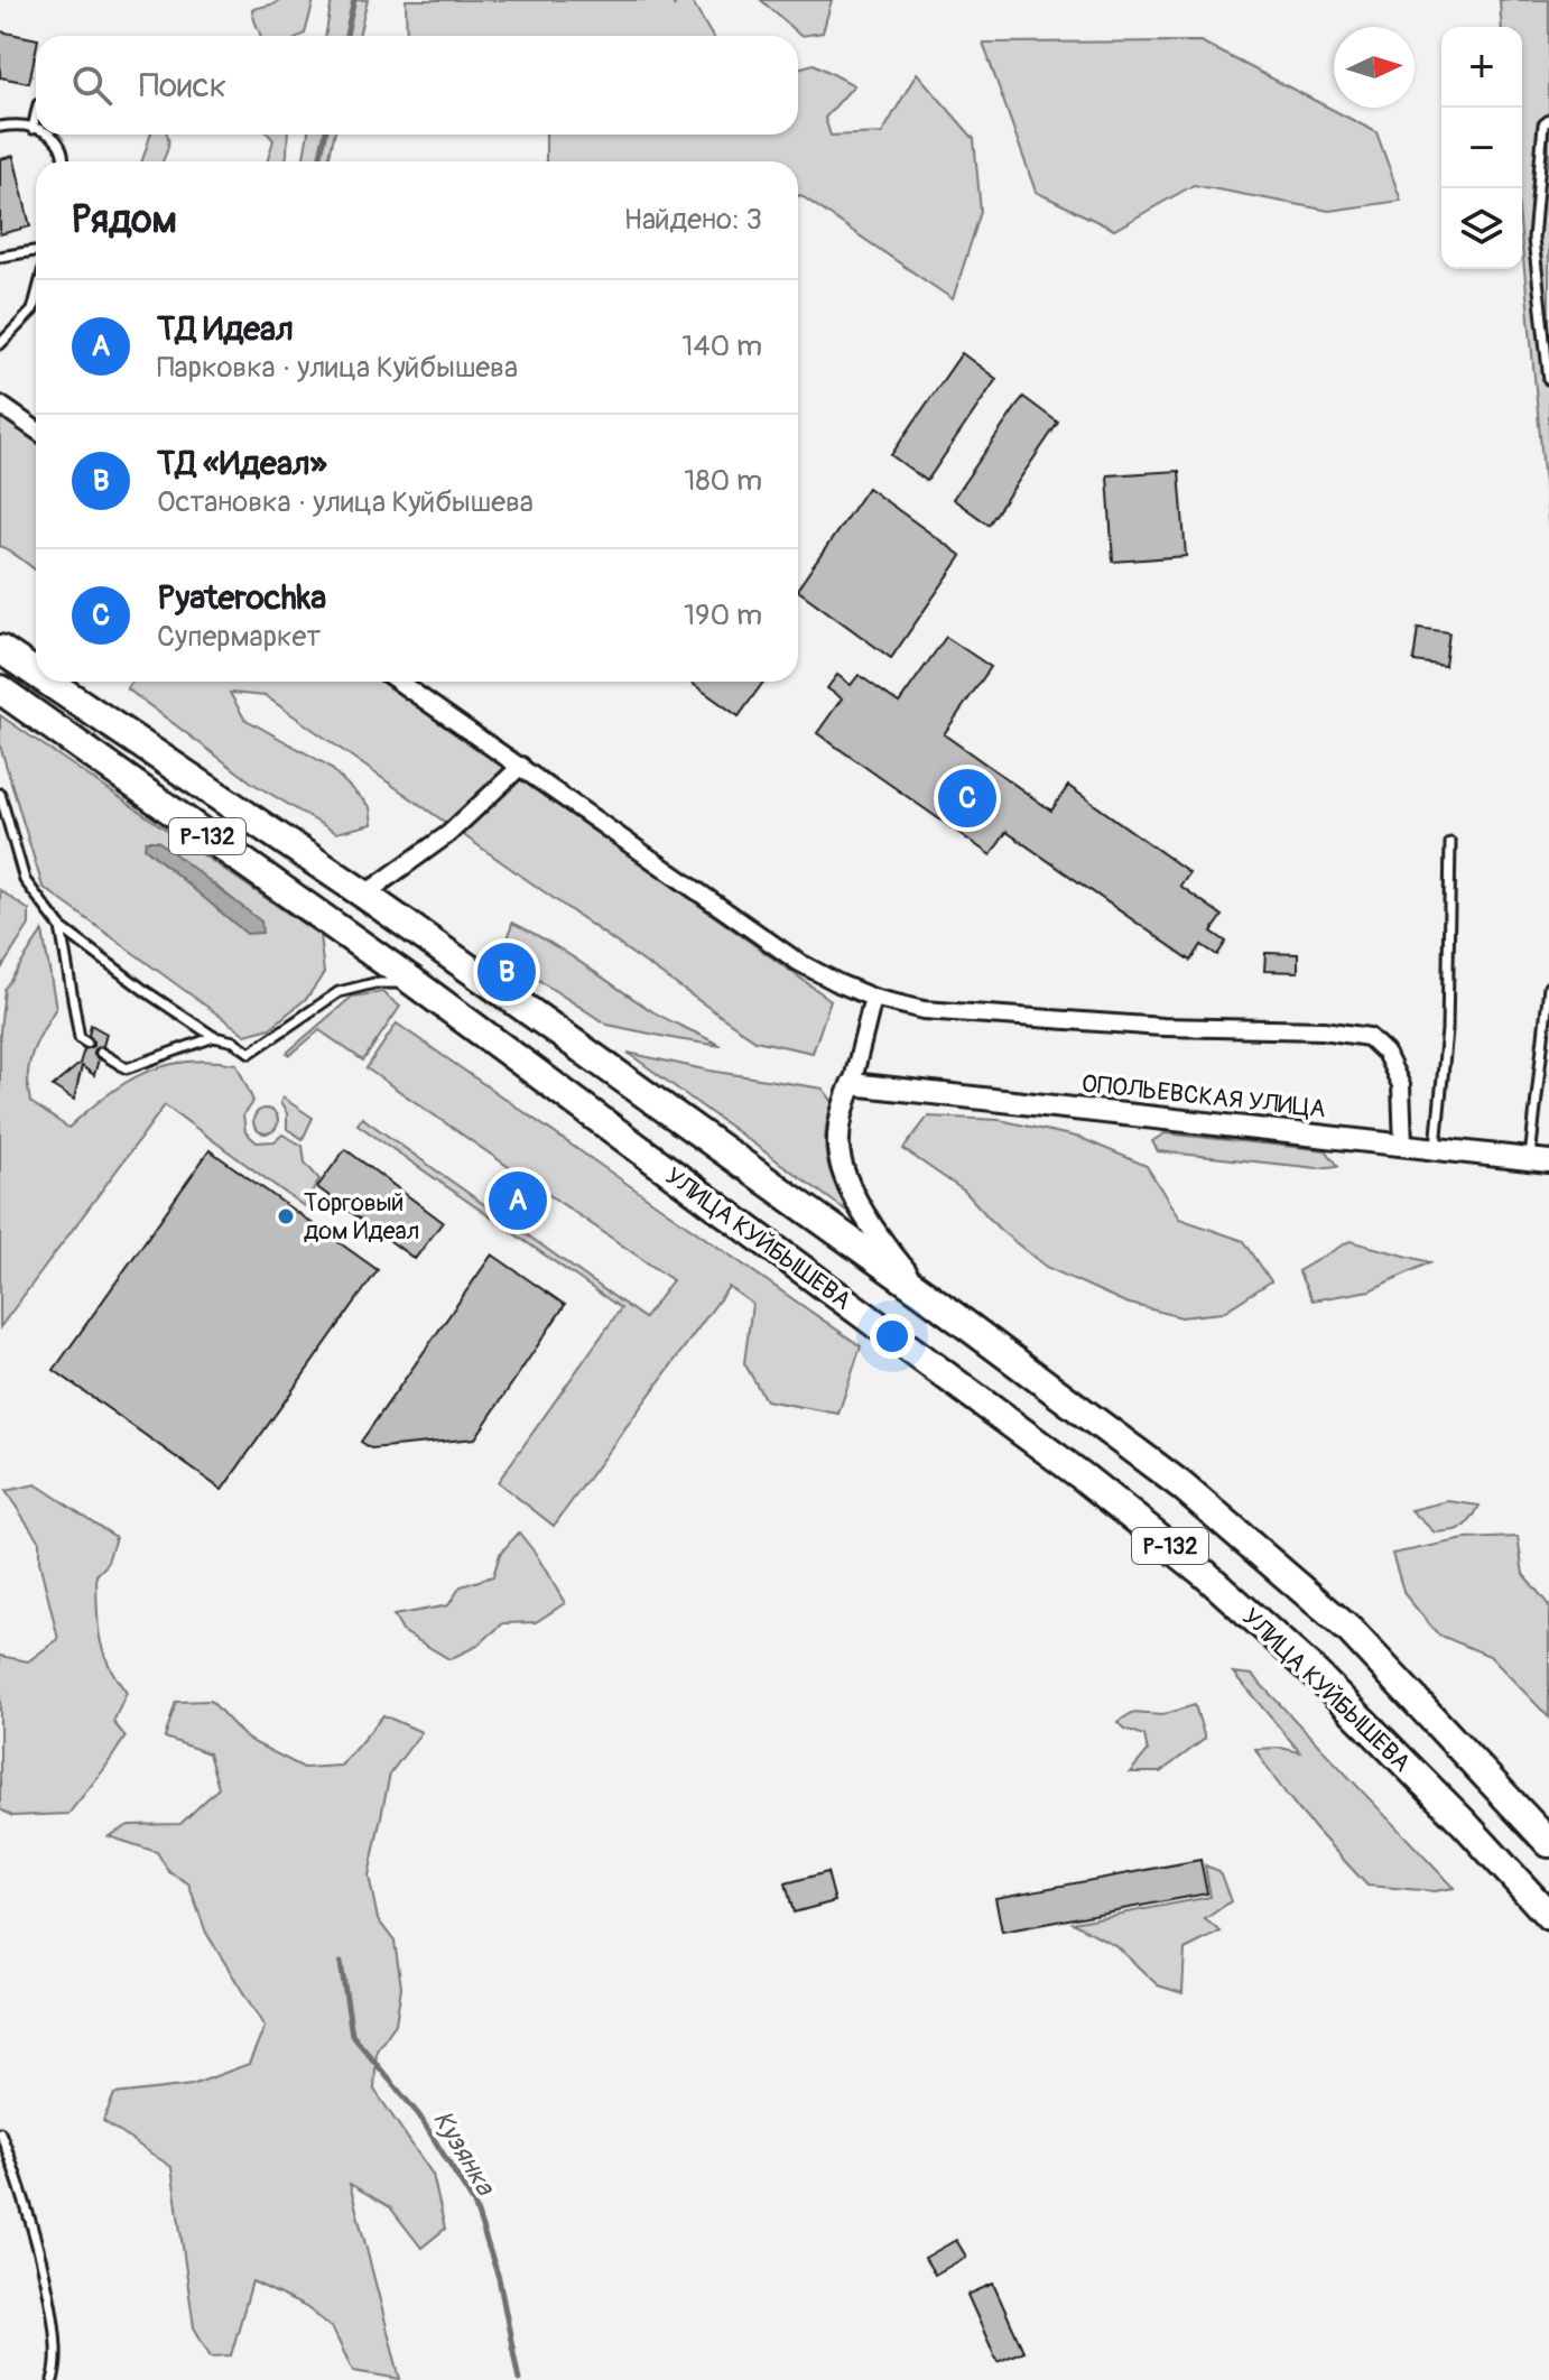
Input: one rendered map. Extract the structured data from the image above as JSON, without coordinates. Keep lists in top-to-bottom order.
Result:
{
  "streets": {
    "highway": ["Р-132", "УЛИЦА КУЙБЫШЕВА"],
    "street": ["ОПОЛЬЕВСКАЯ УЛИЦА"]
  },
  "water": ["Кузянка"],
  "places": ["Торговый дом Идеал"],
  "north": "right",
  "page": {
    "map_buttons": ["+", "−"],
    "search": "Поиск",
    "heading": ["Рядом", "Найдено: 3"],
    "list": [
      {
        "mark": "A",
        "name": "ТД Идеал",
        "note": "Парковка · улица Куйбышева",
        "value": "140 m"
      },
      {
        "mark": "B",
        "name": "ТД «Идеал»",
        "note": "Остановка · улица Куйбышева",
        "value": "180 m"
      },
      {
        "mark": "C",
        "name": "Pyaterochka",
        "note": "Супермаркет",
        "value": "190 m"
      }
    ],
    "pins": ["C", "B", "A"]
  }
}
